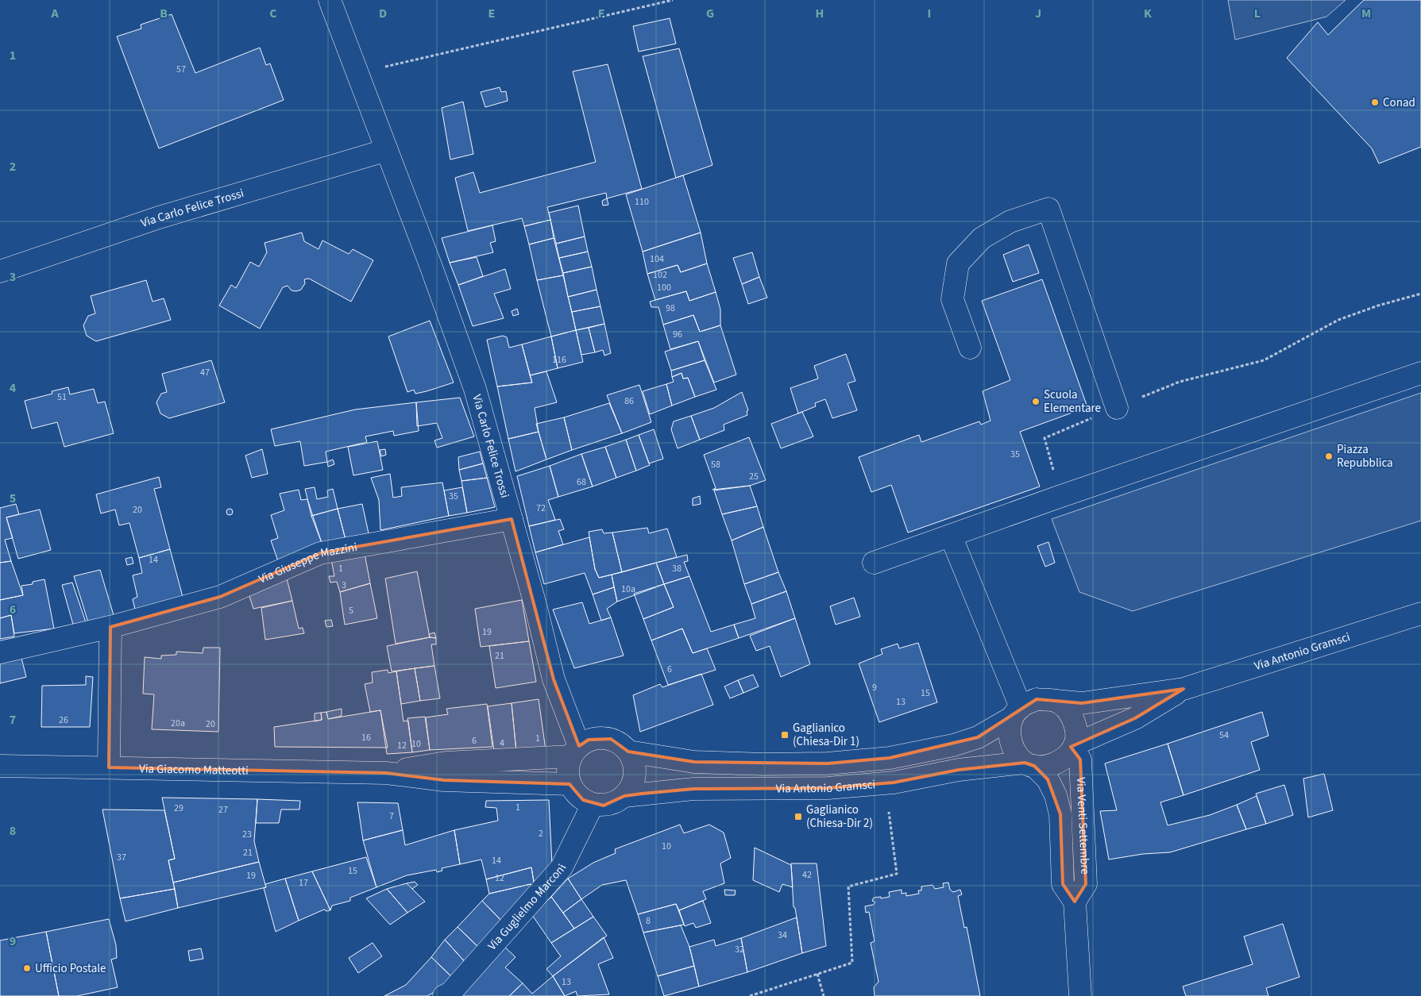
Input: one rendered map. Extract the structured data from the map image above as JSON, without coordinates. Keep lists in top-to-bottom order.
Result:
{
  "streets": {
    "street": [
      "Via Carlo Felice Trossi",
      "Via Giuseppe Mazzini",
      "Via Antonio Gramsci",
      "Via Giacomo Matteotti",
      "Via Venti Settembre",
      "Via Guglielmo Marconi"
    ]
  },
  "crossings": [
    ["Via Carlo Felice Trossi", "Via Giuseppe Mazzini"],
    ["Via Carlo Felice Trossi", "Via Antonio Gramsci"],
    ["Via Carlo Felice Trossi", "Via Giacomo Matteotti"],
    ["Via Carlo Felice Trossi", "Via Guglielmo Marconi"],
    ["Via Antonio Gramsci", "Via Giacomo Matteotti"],
    ["Via Antonio Gramsci", "Via Venti Settembre"],
    ["Via Antonio Gramsci", "Via Guglielmo Marconi"],
    ["Via Giacomo Matteotti", "Via Guglielmo Marconi"]
  ],
  "places": {
    "other": [
      "Conad",
      "Scuola Elementare",
      "Piazza Repubblica",
      "Ufficio Postale"
    ],
    "transit": ["Gaglianico (Chiesa-Dir 1)", "Gaglianico (Chiesa-Dir 2)"]
  },
  "house_numbers": [
    "57",
    "110",
    "104",
    "102",
    "100",
    "98",
    "96",
    "116",
    "47",
    "51",
    "86",
    "35",
    "58",
    "25",
    "68",
    "35",
    "72",
    "20",
    "14",
    "1",
    "38",
    "3",
    "10a",
    "5",
    "19",
    "21",
    "6",
    "9",
    "15",
    "13",
    "26",
    "20a",
    "20",
    "54",
    "16",
    "1",
    "6",
    "4",
    "10",
    "12",
    "1",
    "29",
    "27",
    "7",
    "2",
    "23",
    "10",
    "21",
    "37",
    "14",
    "15",
    "42",
    "19",
    "12",
    "17",
    "8",
    "34",
    "32",
    "13"
  ],
  "grid": {
    "columns": [
      "A",
      "B",
      "C",
      "D",
      "E",
      "F",
      "G",
      "H",
      "I",
      "J",
      "K",
      "L",
      "M"
    ],
    "rows": [
      "1",
      "2",
      "3",
      "4",
      "5",
      "6",
      "7",
      "8",
      "9"
    ]
  }
}
